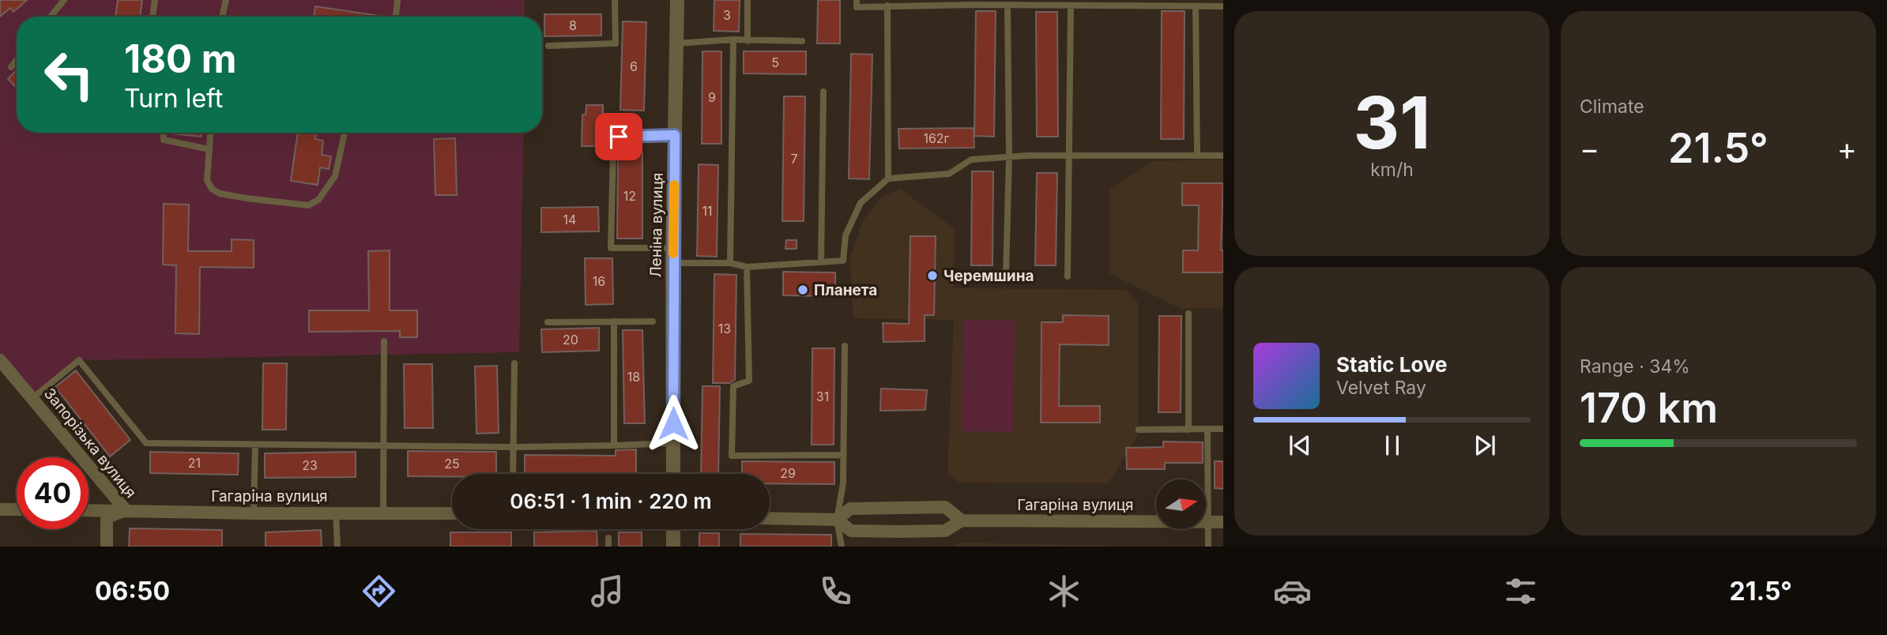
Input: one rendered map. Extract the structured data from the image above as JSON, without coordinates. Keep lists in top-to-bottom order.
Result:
{
  "streets": {
    "street": ["Леніна вулиця", "Запорізька вулиця", "Гагаріна вулиця"]
  },
  "crossings": [
    ["Запорізька вулиця", "Гагаріна вулиця"]
  ],
  "places": ["Черемшина", "Планета"],
  "house_numbers": [
    "3",
    "8",
    "5",
    "6",
    "9",
    "162г",
    "7",
    "12",
    "11",
    "14",
    "16",
    "13",
    "20",
    "18",
    "31",
    "21",
    "25",
    "23",
    "29"
  ],
  "north": "right",
  "page": {
    "tile": [
      ["31", "km/h"],
      "Climate",
      ["Range · 34%", "170 km"]
    ],
    "turn": ["180 m", "Turn left"],
    "heat": ["−", "21.5°", "+"],
    "song": ["Static Love", "Velvet Ray"],
    "limit": "40",
    "trip": "06:51 · 1 min · 220 m",
    "tabs": ["06:50", "21.5°"]
  }
}
